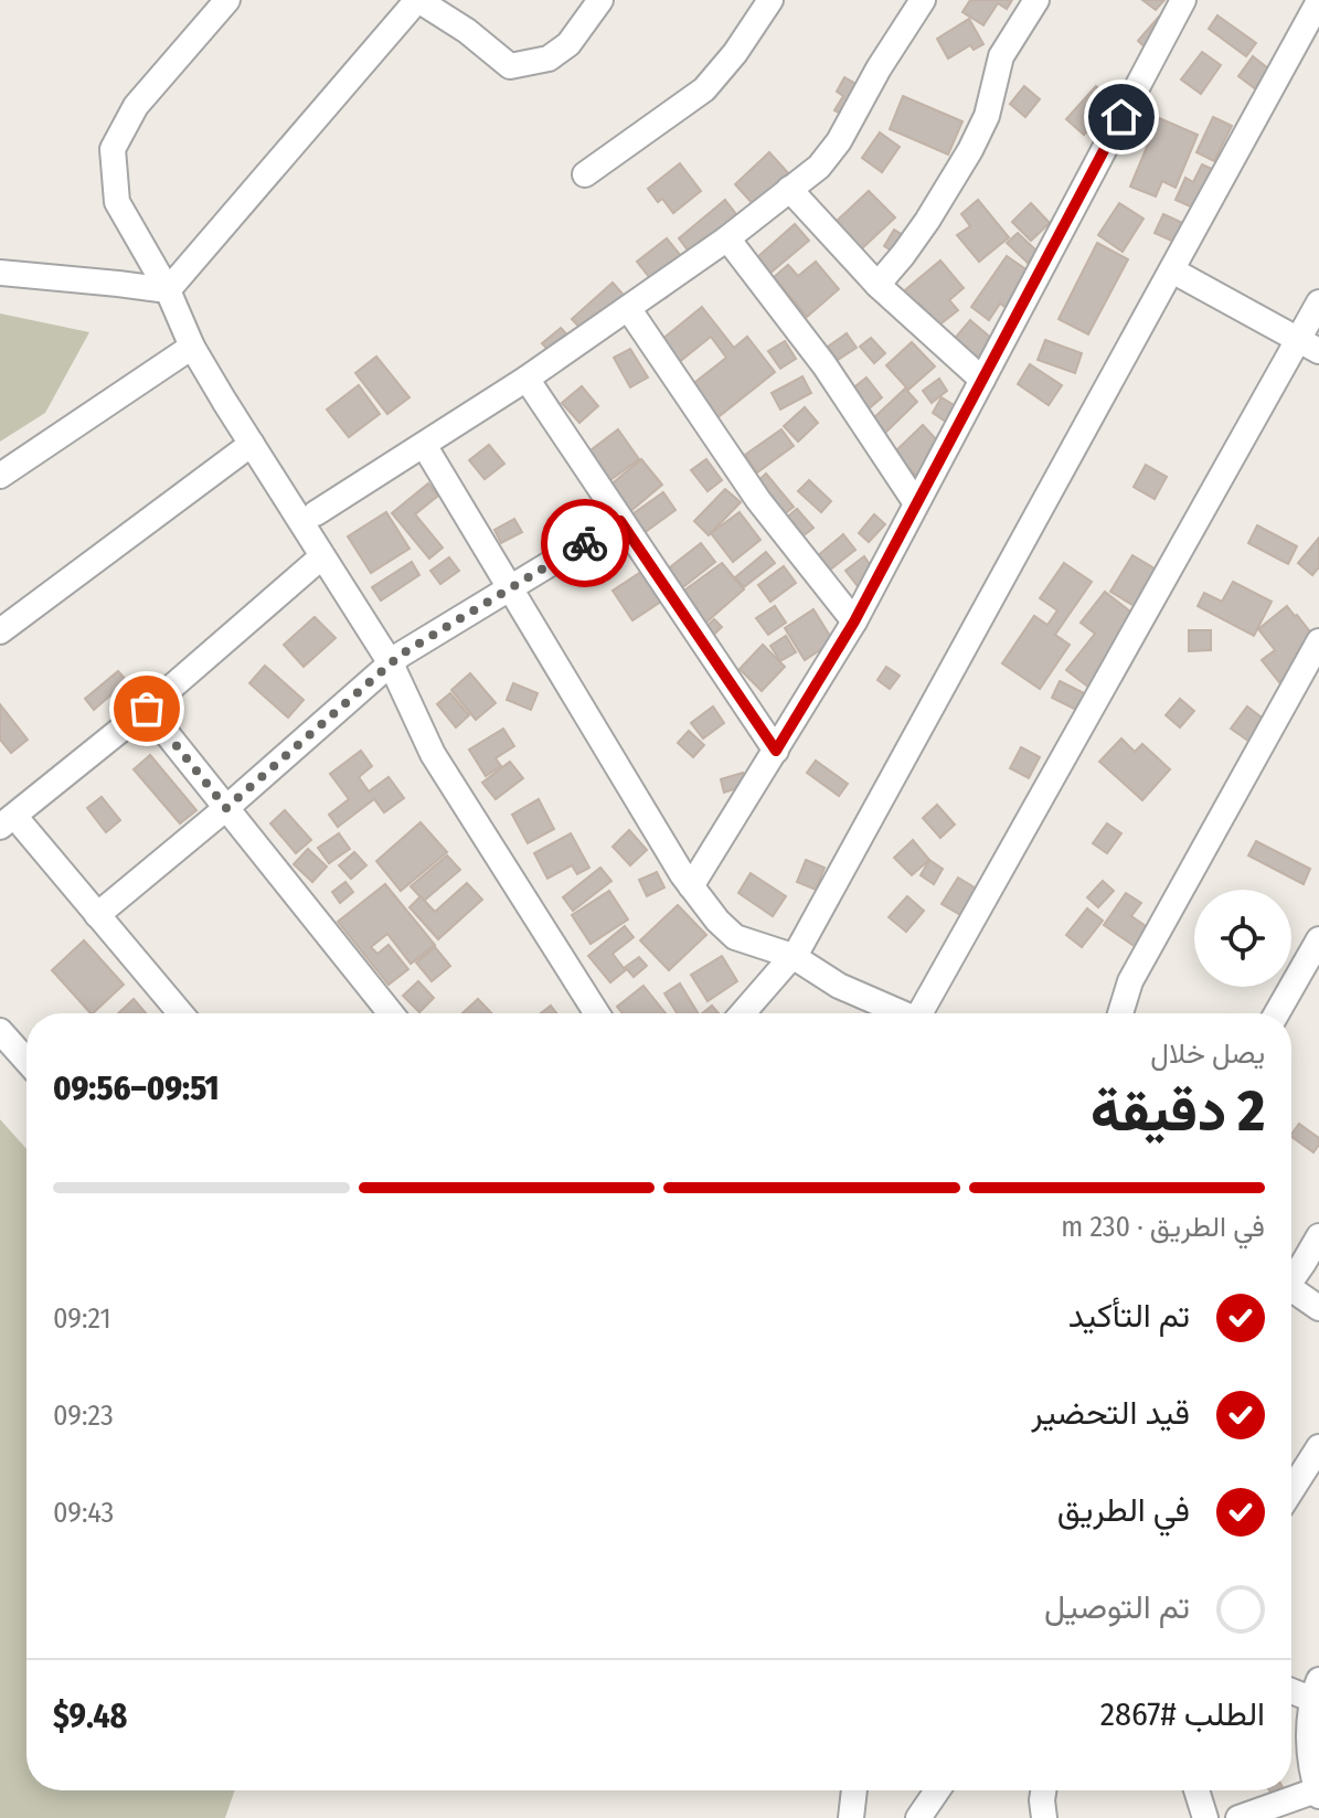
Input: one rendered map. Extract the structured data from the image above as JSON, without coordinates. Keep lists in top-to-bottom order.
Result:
{
  "page": {
    "heading": ["2 دقيقة", "يصل خلال", "09:51–09:56"],
    "panel": ["الطلب #2867", "$9.48"],
    "bar": "في الطريق · 230 m",
    "list": [
      ["تم التأكيد", "09:21"],
      ["قيد التحضير", "09:23"],
      ["في الطريق", "09:43"],
      "تم التوصيل"
    ]
  }
}
